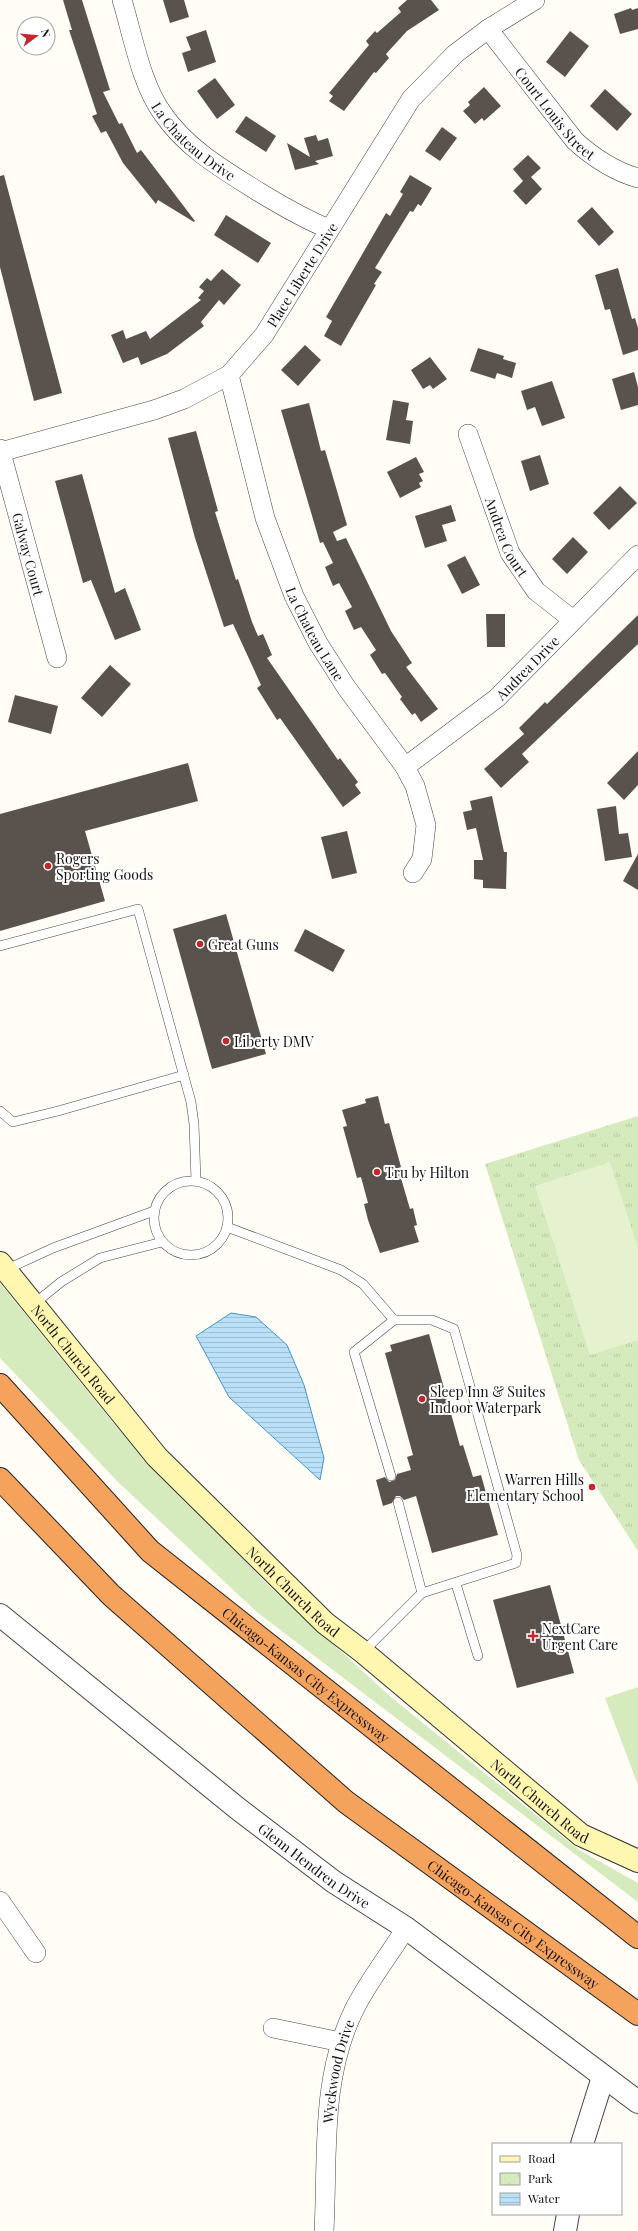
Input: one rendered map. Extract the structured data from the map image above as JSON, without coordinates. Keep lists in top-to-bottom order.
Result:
{
  "streets": {
    "highway": ["Chicago-Kansas City Expressway"],
    "main road": ["North Church Road"],
    "street": [
      "Court Louis Street",
      "La Chateau Drive",
      "Place Liberte Drive",
      "Andrea Court",
      "Galway Court",
      "La Chateau Lane",
      "Andrea Drive",
      "Glenn Hendren Drive",
      "Wyckwood Drive"
    ]
  },
  "crossings": [
    ["Court Louis Street", "Place Liberte Drive"],
    ["La Chateau Drive", "Place Liberte Drive"],
    ["Place Liberte Drive", "Galway Court"],
    ["Place Liberte Drive", "La Chateau Lane"],
    ["Andrea Court", "Andrea Drive"],
    ["La Chateau Lane", "Andrea Drive"],
    ["Glenn Hendren Drive", "Wyckwood Drive"]
  ],
  "places": {
    "other": [
      "Rogers Sporting Goods",
      "Great Guns",
      "Liberty DMV",
      "Tru by Hilton",
      "Sleep Inn & Suites Indoor Waterpark",
      "Warren Hills Elementary School"
    ],
    "health": ["NextCare Urgent Care"]
  },
  "legend": ["Road", "Park", "Water"],
  "north": "right"
}
